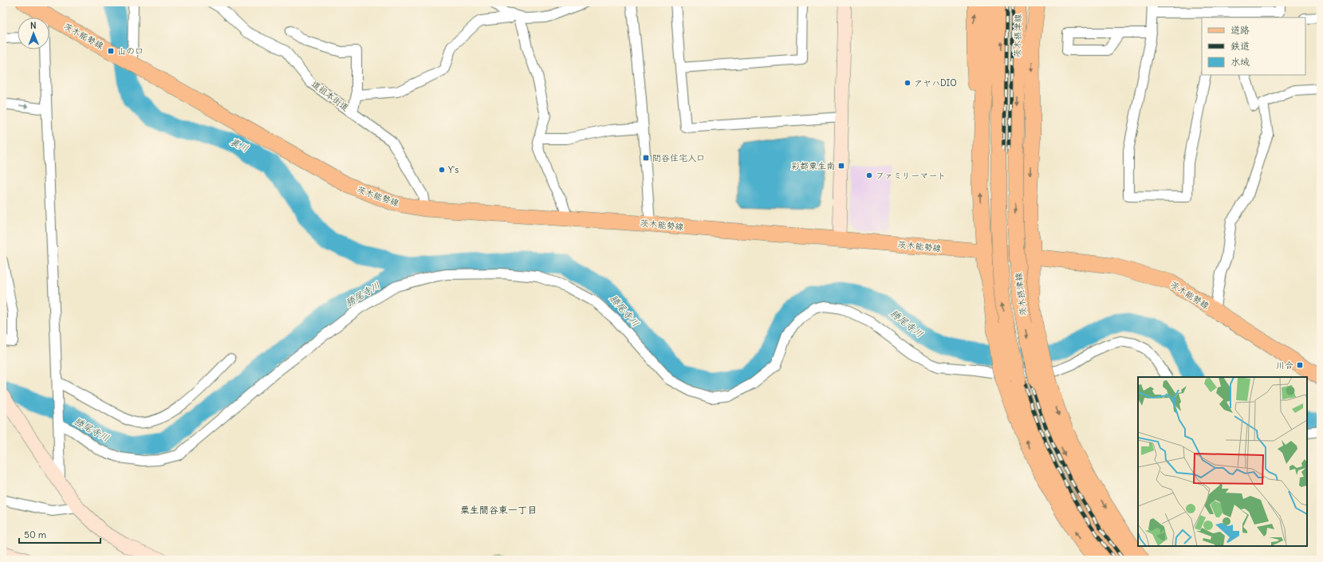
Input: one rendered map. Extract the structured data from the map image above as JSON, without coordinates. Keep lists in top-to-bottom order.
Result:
{
  "streets": {
    "main road": ["茨木能勢線", "茨木摂津線"],
    "street": ["道祖本街道"]
  },
  "crossings": [
    ["茨木能勢線", "道祖本街道"]
  ],
  "districts": ["粟生間谷東一丁目"],
  "water": ["裏川", "勝尾寺川"],
  "places": {
    "transit": [
      "山の口",
      "間谷住宅入口",
      "彩都粟生南",
      "川合"
    ],
    "other": ["アヤハDIO", "Y's", "ファミリーマート"]
  },
  "legend": ["道路", "鉄道", "水域"],
  "scale_bar": "50 m",
  "north": "top"
}
